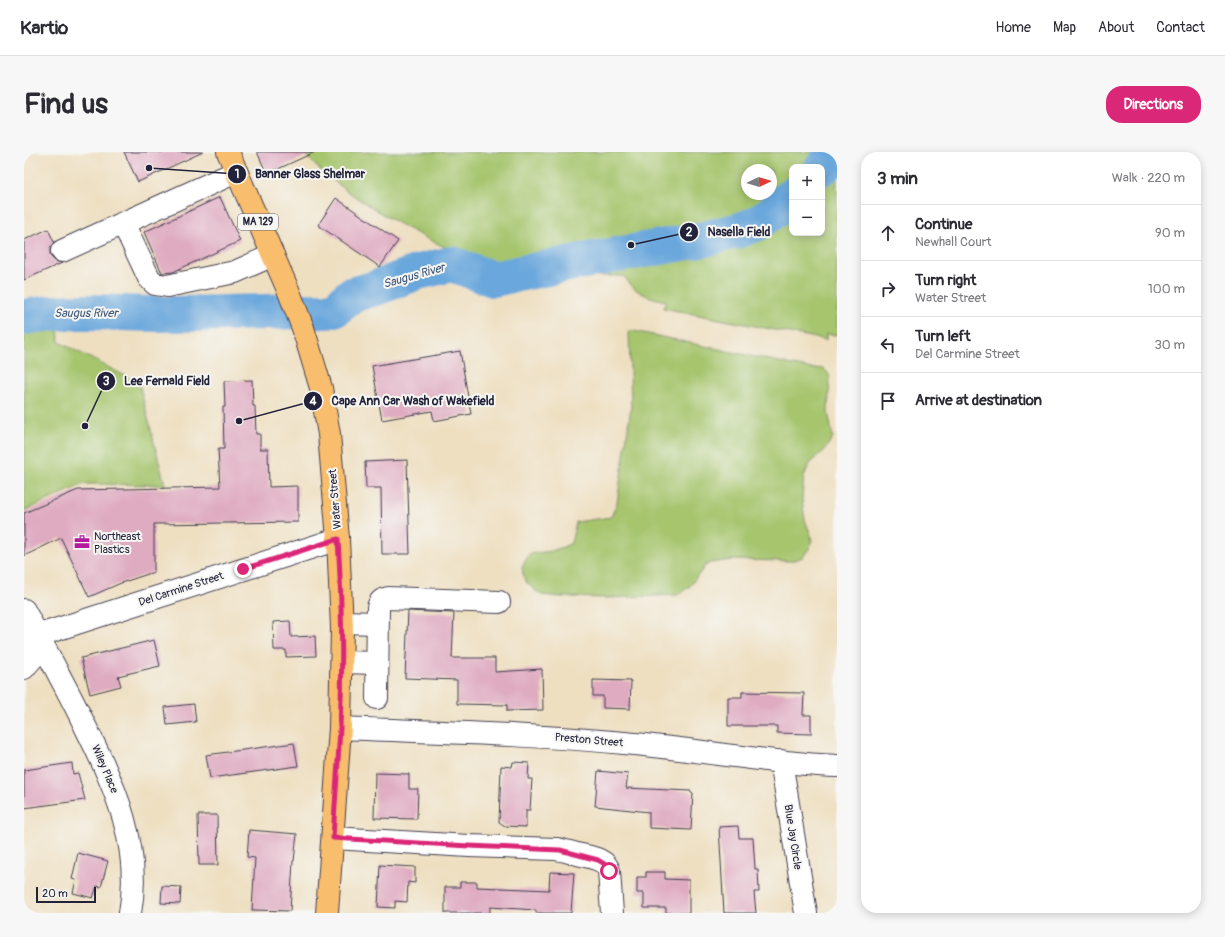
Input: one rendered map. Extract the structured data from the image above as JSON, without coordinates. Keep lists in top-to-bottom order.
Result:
{
  "streets": {
    "main road": ["MA 129", "Water Street"],
    "street": [
      "Del Carmine Street",
      "Preston Street",
      "Wiley Place",
      "Blue Jay Circle"
    ]
  },
  "crossings": [
    ["Water Street", "Del Carmine Street"],
    ["Water Street", "Preston Street"],
    ["Del Carmine Street", "Wiley Place"],
    ["Preston Street", "Blue Jay Circle"]
  ],
  "water": ["Saugus River"],
  "places": {
    "other": [
      "Banner Glass Shelmar",
      "Nasella Field",
      "Cape Ann Car Wash of Wakefield",
      "Lee Fernald Field"
    ],
    "office": ["Northeast Plastics"]
  },
  "scale_bar": "20 m",
  "north": "right",
  "page": {
    "header": "Kartio",
    "nav": [
      "Home",
      "Map",
      "About",
      "Contact"
    ],
    "buttons": "Directions",
    "title": "Find us",
    "heading": ["3 min", "Walk · 220 m"],
    "map_buttons": ["+", "−"],
    "list": [
      ["Continue", "Newhall Court", "90 m"],
      ["Turn right", "Water Street", "100 m"],
      ["Turn left", "Del Carmine Street", "30 m"],
      "Arrive at destination"
    ],
    "scale": "20 m"
  }
}
